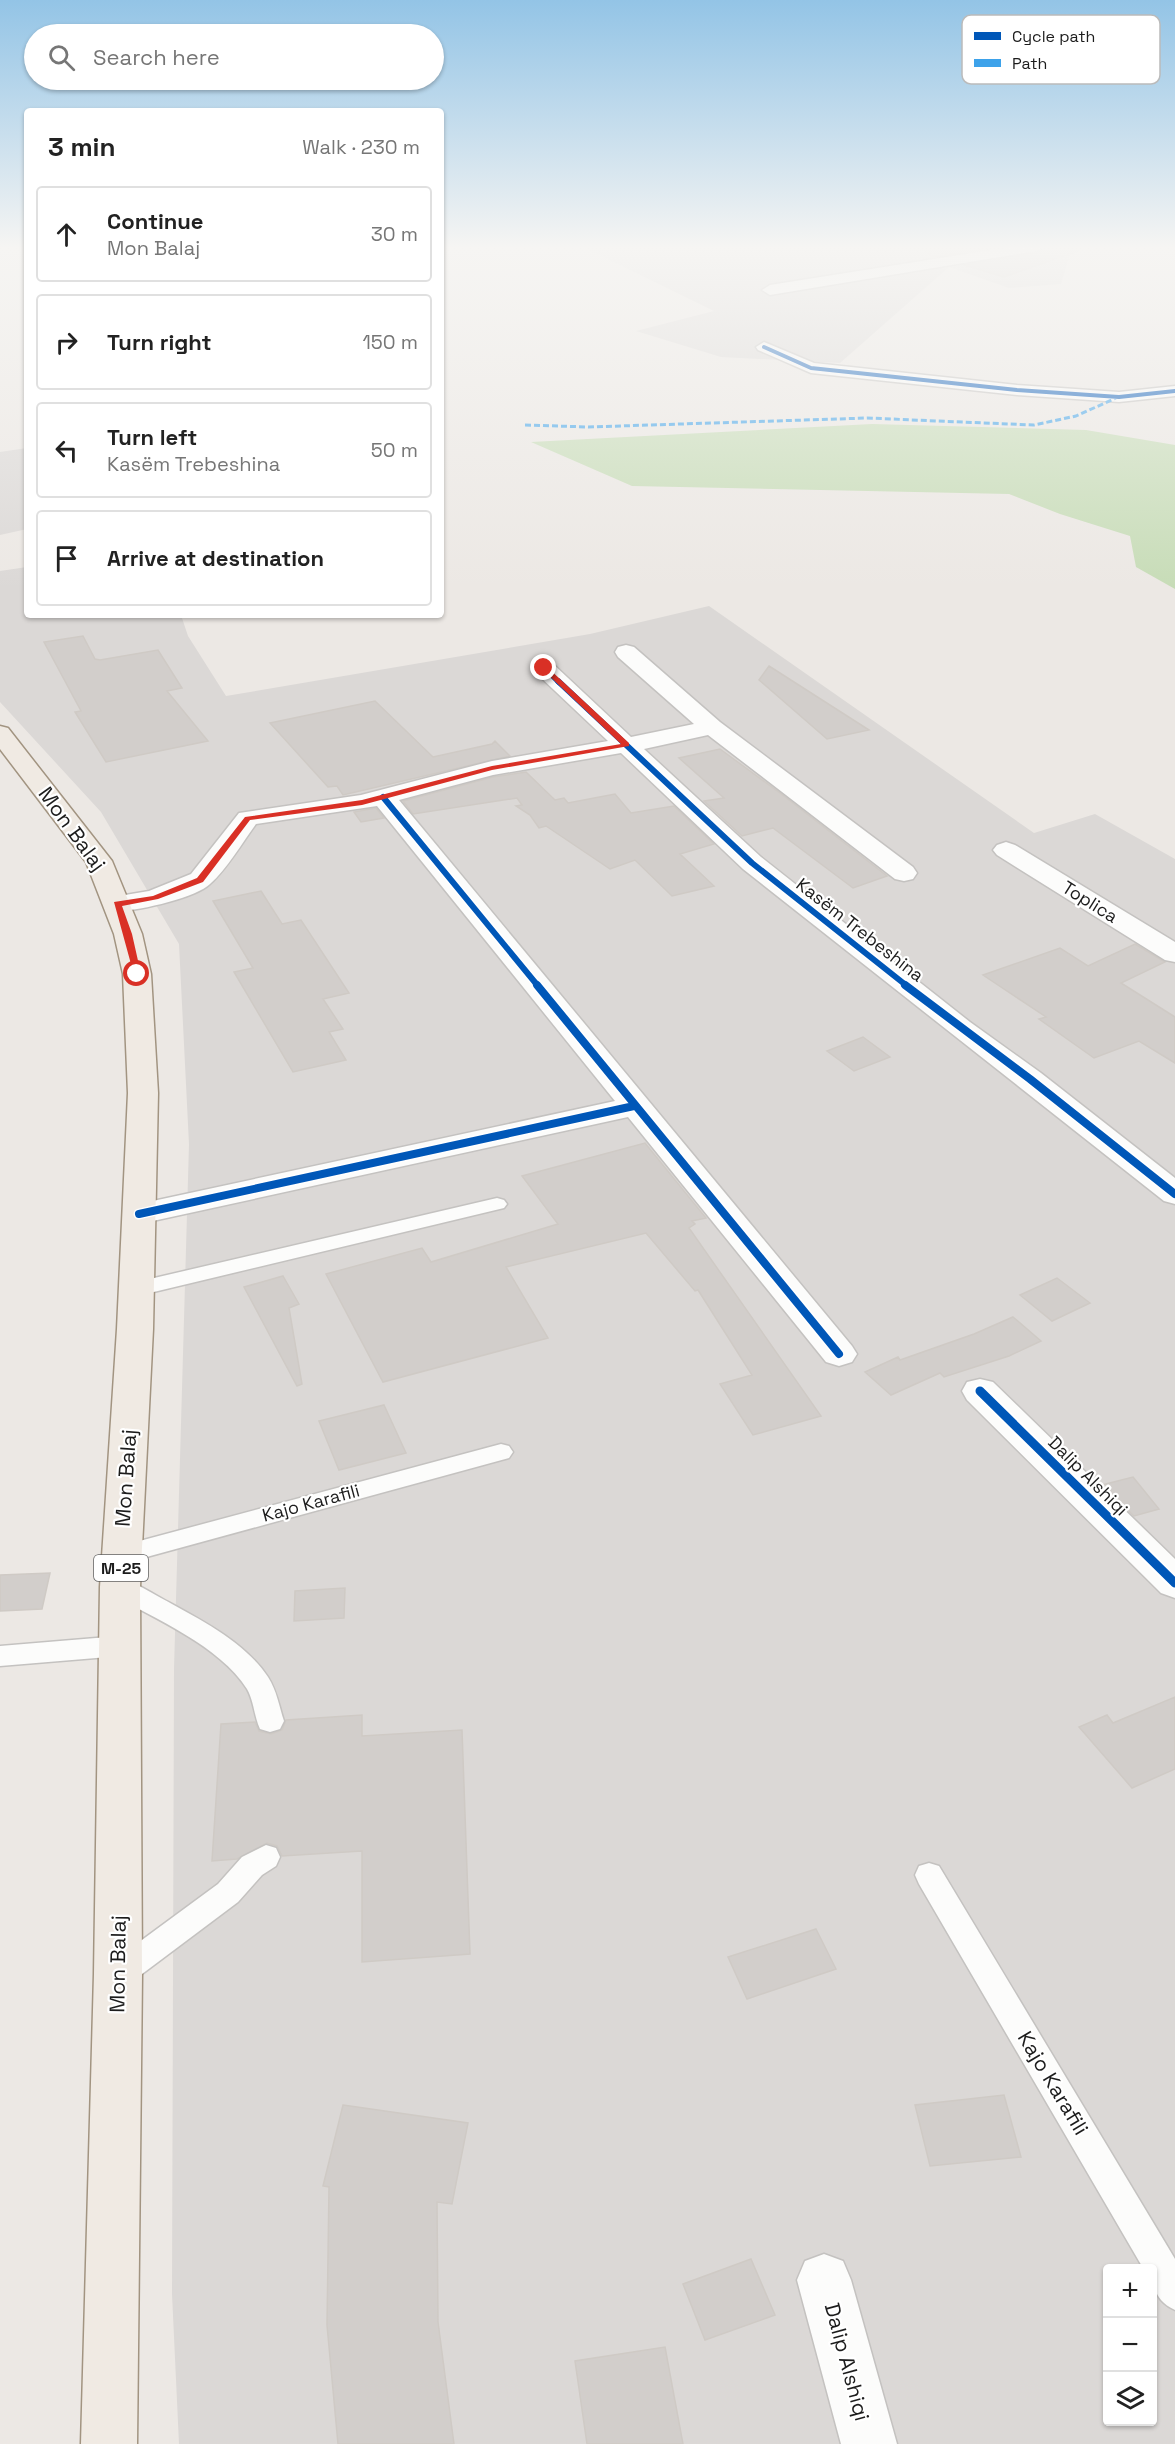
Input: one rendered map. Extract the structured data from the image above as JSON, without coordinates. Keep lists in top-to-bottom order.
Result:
{
  "streets": {
    "main road": ["Mon Balaj", "M-25"],
    "street": ["Toplica", "Kasëm Trebeshina", "Dalip Alshiqi"],
    "lane": ["Kajo Karafili"]
  },
  "crossings": [
    ["Mon Balaj", "Kajo Karafili"]
  ],
  "legend": ["Cycle path", "Path"],
  "page": {
    "search": "Search here",
    "heading": ["3 min", "Walk · 230 m"],
    "list": [
      ["Continue", "Mon Balaj", "30 m"],
      ["Turn right", "150 m"],
      ["Turn left", "Kasëm Trebeshina", "50 m"],
      "Arrive at destination"
    ],
    "map_buttons": ["+", "−"]
  }
}
